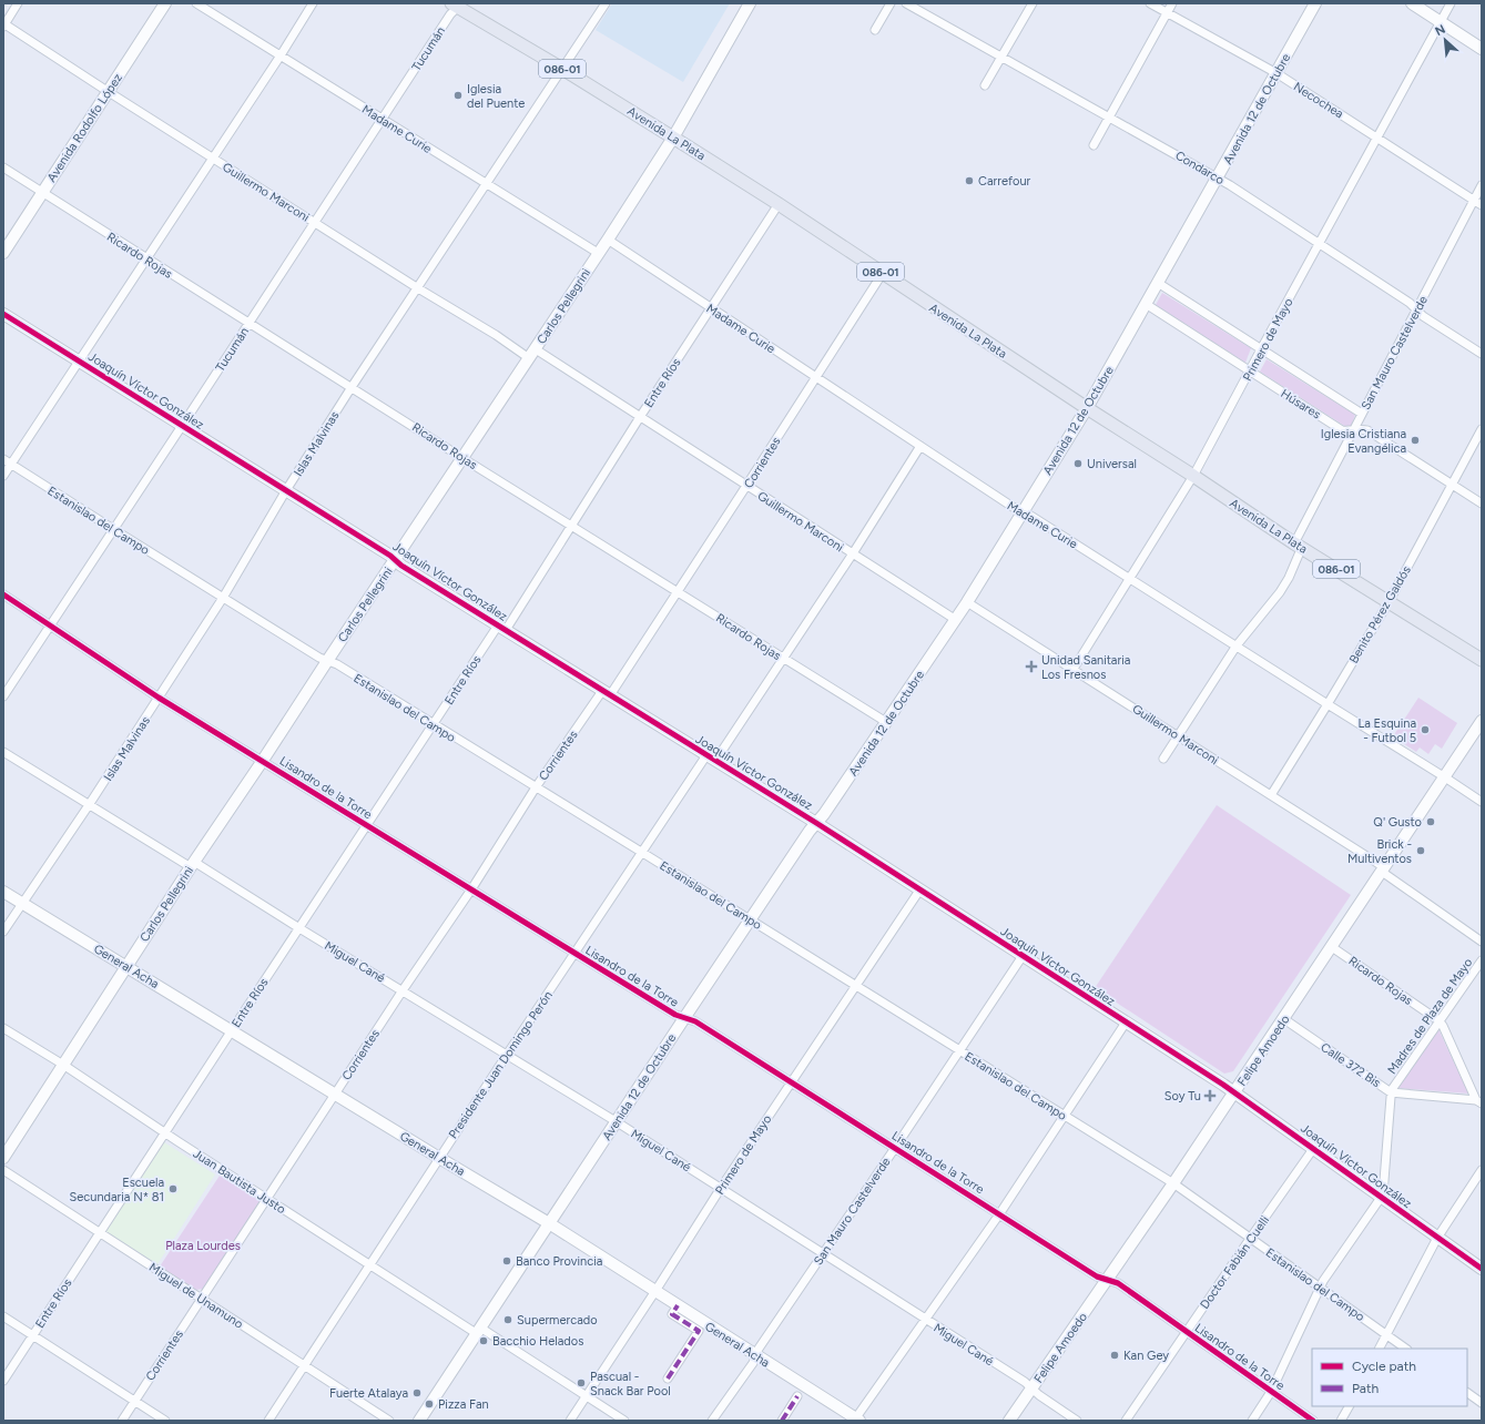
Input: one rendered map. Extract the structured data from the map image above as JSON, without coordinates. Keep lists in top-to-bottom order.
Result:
{
  "streets": {
    "main road": ["086-01", "Avenida La Plata"],
    "street": [
      "Tucumán",
      "Necochea",
      "Avenida 12 de Octubre",
      "Avenida Rodolfo López",
      "Madame Curie",
      "Condarco",
      "Guillermo Marconi",
      "Ricardo Rojas",
      "Carlos Pellegrini",
      "Primero de Mayo",
      "San Mauro Castelverde",
      "Entre Ríos",
      "Joaquín Víctor González",
      "Húsares",
      "Islas Malvinas",
      "Corrientes",
      "Estanislao del Campo",
      "Benito Pérez Galdós",
      "Lisandro de la Torre",
      "Miguel Cané",
      "General Acha",
      "Madres de Plaza de Mayo",
      "Felipe Amoedo",
      "Presidente Juan Domingo Perón",
      "Calle 372 Bis",
      "Juan Bautista Justo",
      "Doctor Fabián Cuelli",
      "Miguel de Unamuno"
    ]
  },
  "crossings": [
    ["Tucumán", "Madame Curie"],
    ["Tucumán", "Avenida La Plata"],
    ["Tucumán", "Guillermo Marconi"],
    ["Tucumán", "Ricardo Rojas"],
    ["Tucumán", "Joaquín Víctor González"],
    ["Tucumán", "Estanislao del Campo"],
    ["Tucumán", "Lisandro de la Torre"],
    ["Necochea", "Avenida 12 de Octubre"],
    ["Necochea", "Primero de Mayo"],
    ["Necochea", "San Mauro Castelverde"],
    ["Avenida 12 de Octubre", "Madame Curie"],
    ["Avenida 12 de Octubre", "Avenida La Plata"],
    ["Avenida 12 de Octubre", "Condarco"],
    ["Avenida 12 de Octubre", "Guillermo Marconi"],
    ["Avenida 12 de Octubre", "Ricardo Rojas"],
    ["Avenida 12 de Octubre", "Joaquín Víctor González"],
    ["Avenida 12 de Octubre", "Húsares"],
    ["Avenida 12 de Octubre", "Estanislao del Campo"],
    ["Avenida 12 de Octubre", "Lisandro de la Torre"],
    ["Avenida 12 de Octubre", "Miguel Cané"],
    ["Avenida 12 de Octubre", "General Acha"],
    ["Avenida 12 de Octubre", "Juan Bautista Justo"],
    ["Avenida Rodolfo López", "Guillermo Marconi"],
    ["Avenida Rodolfo López", "Ricardo Rojas"],
    ["Madame Curie", "Carlos Pellegrini"],
    ["Madame Curie", "Primero de Mayo"],
    ["Madame Curie", "San Mauro Castelverde"],
    ["Madame Curie", "Entre Ríos"],
    ["Madame Curie", "Islas Malvinas"],
    ["Madame Curie", "Corrientes"],
    ["Madame Curie", "Benito Pérez Galdós"],
    ["Madame Curie", "Felipe Amoedo"],
    ["Madame Curie", "Presidente Juan Domingo Perón"],
    ["Avenida La Plata", "Carlos Pellegrini"],
    ["Avenida La Plata", "Primero de Mayo"],
    ["Avenida La Plata", "San Mauro Castelverde"],
    ["Avenida La Plata", "Entre Ríos"],
    ["Avenida La Plata", "Islas Malvinas"],
    ["Avenida La Plata", "Corrientes"],
    ["Avenida La Plata", "Benito Pérez Galdós"],
    ["Condarco", "Primero de Mayo"],
    ["Condarco", "San Mauro Castelverde"],
    ["Guillermo Marconi", "Carlos Pellegrini"],
    ["Guillermo Marconi", "Primero de Mayo"],
    ["Guillermo Marconi", "San Mauro Castelverde"],
    ["Guillermo Marconi", "Entre Ríos"],
    ["Guillermo Marconi", "Islas Malvinas"],
    ["Guillermo Marconi", "Corrientes"],
    ["Guillermo Marconi", "Benito Pérez Galdós"],
    ["Guillermo Marconi", "Felipe Amoedo"],
    ["Guillermo Marconi", "Presidente Juan Domingo Perón"],
    ["Ricardo Rojas", "Carlos Pellegrini"],
    ["Ricardo Rojas", "Entre Ríos"],
    ["Ricardo Rojas", "Islas Malvinas"],
    ["Ricardo Rojas", "Corrientes"],
    ["Ricardo Rojas", "Madres de Plaza de Mayo"],
    ["Ricardo Rojas", "Felipe Amoedo"],
    ["Ricardo Rojas", "Presidente Juan Domingo Perón"],
    ["Ricardo Rojas", "Calle 372 Bis"],
    ["Carlos Pellegrini", "Joaquín Víctor González"],
    ["Carlos Pellegrini", "Estanislao del Campo"],
    ["Carlos Pellegrini", "Lisandro de la Torre"],
    ["Carlos Pellegrini", "Miguel Cané"],
    ["Carlos Pellegrini", "General Acha"],
    ["Carlos Pellegrini", "Juan Bautista Justo"],
    ["Primero de Mayo", "Joaquín Víctor González"],
    ["Primero de Mayo", "Húsares"],
    ["Primero de Mayo", "Estanislao del Campo"],
    ["Primero de Mayo", "Lisandro de la Torre"],
    ["Primero de Mayo", "Miguel Cané"],
    ["Primero de Mayo", "General Acha"],
    ["Primero de Mayo", "Juan Bautista Justo"],
    ["San Mauro Castelverde", "Joaquín Víctor González"],
    ["San Mauro Castelverde", "Húsares"],
    ["San Mauro Castelverde", "Estanislao del Campo"],
    ["San Mauro Castelverde", "Lisandro de la Torre"],
    ["San Mauro Castelverde", "Miguel Cané"],
    ["San Mauro Castelverde", "General Acha"],
    ["Entre Ríos", "Joaquín Víctor González"],
    ["Entre Ríos", "Estanislao del Campo"],
    ["Entre Ríos", "Lisandro de la Torre"],
    ["Entre Ríos", "Miguel Cané"],
    ["Entre Ríos", "General Acha"],
    ["Entre Ríos", "Juan Bautista Justo"],
    ["Entre Ríos", "Miguel de Unamuno"],
    ["Joaquín Víctor González", "Islas Malvinas"],
    ["Joaquín Víctor González", "Corrientes"],
    ["Joaquín Víctor González", "Madres de Plaza de Mayo"],
    ["Joaquín Víctor González", "Felipe Amoedo"],
    ["Joaquín Víctor González", "Presidente Juan Domingo Perón"],
    ["Joaquín Víctor González", "Doctor Fabián Cuelli"],
    ["Húsares", "Benito Pérez Galdós"],
    ["Islas Malvinas", "Estanislao del Campo"],
    ["Islas Malvinas", "Lisandro de la Torre"],
    ["Islas Malvinas", "Miguel Cané"],
    ["Islas Malvinas", "General Acha"],
    ["Corrientes", "Estanislao del Campo"],
    ["Corrientes", "Lisandro de la Torre"],
    ["Corrientes", "Miguel Cané"],
    ["Corrientes", "General Acha"],
    ["Corrientes", "Juan Bautista Justo"],
    ["Corrientes", "Miguel de Unamuno"],
    ["Estanislao del Campo", "Madres de Plaza de Mayo"],
    ["Estanislao del Campo", "Felipe Amoedo"],
    ["Estanislao del Campo", "Presidente Juan Domingo Perón"],
    ["Estanislao del Campo", "Doctor Fabián Cuelli"],
    ["Lisandro de la Torre", "Madres de Plaza de Mayo"],
    ["Lisandro de la Torre", "Felipe Amoedo"],
    ["Lisandro de la Torre", "Presidente Juan Domingo Perón"],
    ["Lisandro de la Torre", "Doctor Fabián Cuelli"],
    ["Miguel Cané", "Felipe Amoedo"],
    ["Miguel Cané", "Presidente Juan Domingo Perón"],
    ["General Acha", "Presidente Juan Domingo Perón"],
    ["Madres de Plaza de Mayo", "Calle 372 Bis"],
    ["Felipe Amoedo", "Calle 372 Bis"],
    ["Presidente Juan Domingo Perón", "Juan Bautista Justo"],
    ["Presidente Juan Domingo Perón", "Miguel de Unamuno"]
  ],
  "parks": ["Plaza Lourdes"],
  "places": {
    "other": [
      "Iglesia del Puente",
      "Carrefour",
      "Iglesia Cristiana Evangélica",
      "Universal",
      "La Esquina - Futbol 5",
      "Q' Gusto",
      "Brick - Multiventos",
      "Escuela Secundaria N* 81",
      "Banco Provincia",
      "Supermercado",
      "Bacchio Helados",
      "Kan Gey",
      "Pascual - Snack Bar Pool",
      "Fuerte Atalaya",
      "Pizza Fan"
    ],
    "health": ["Unidad Sanitaria Los Fresnos", "Soy Tu"]
  },
  "legend": ["Cycle path", "Path"],
  "north": "top left"
}
